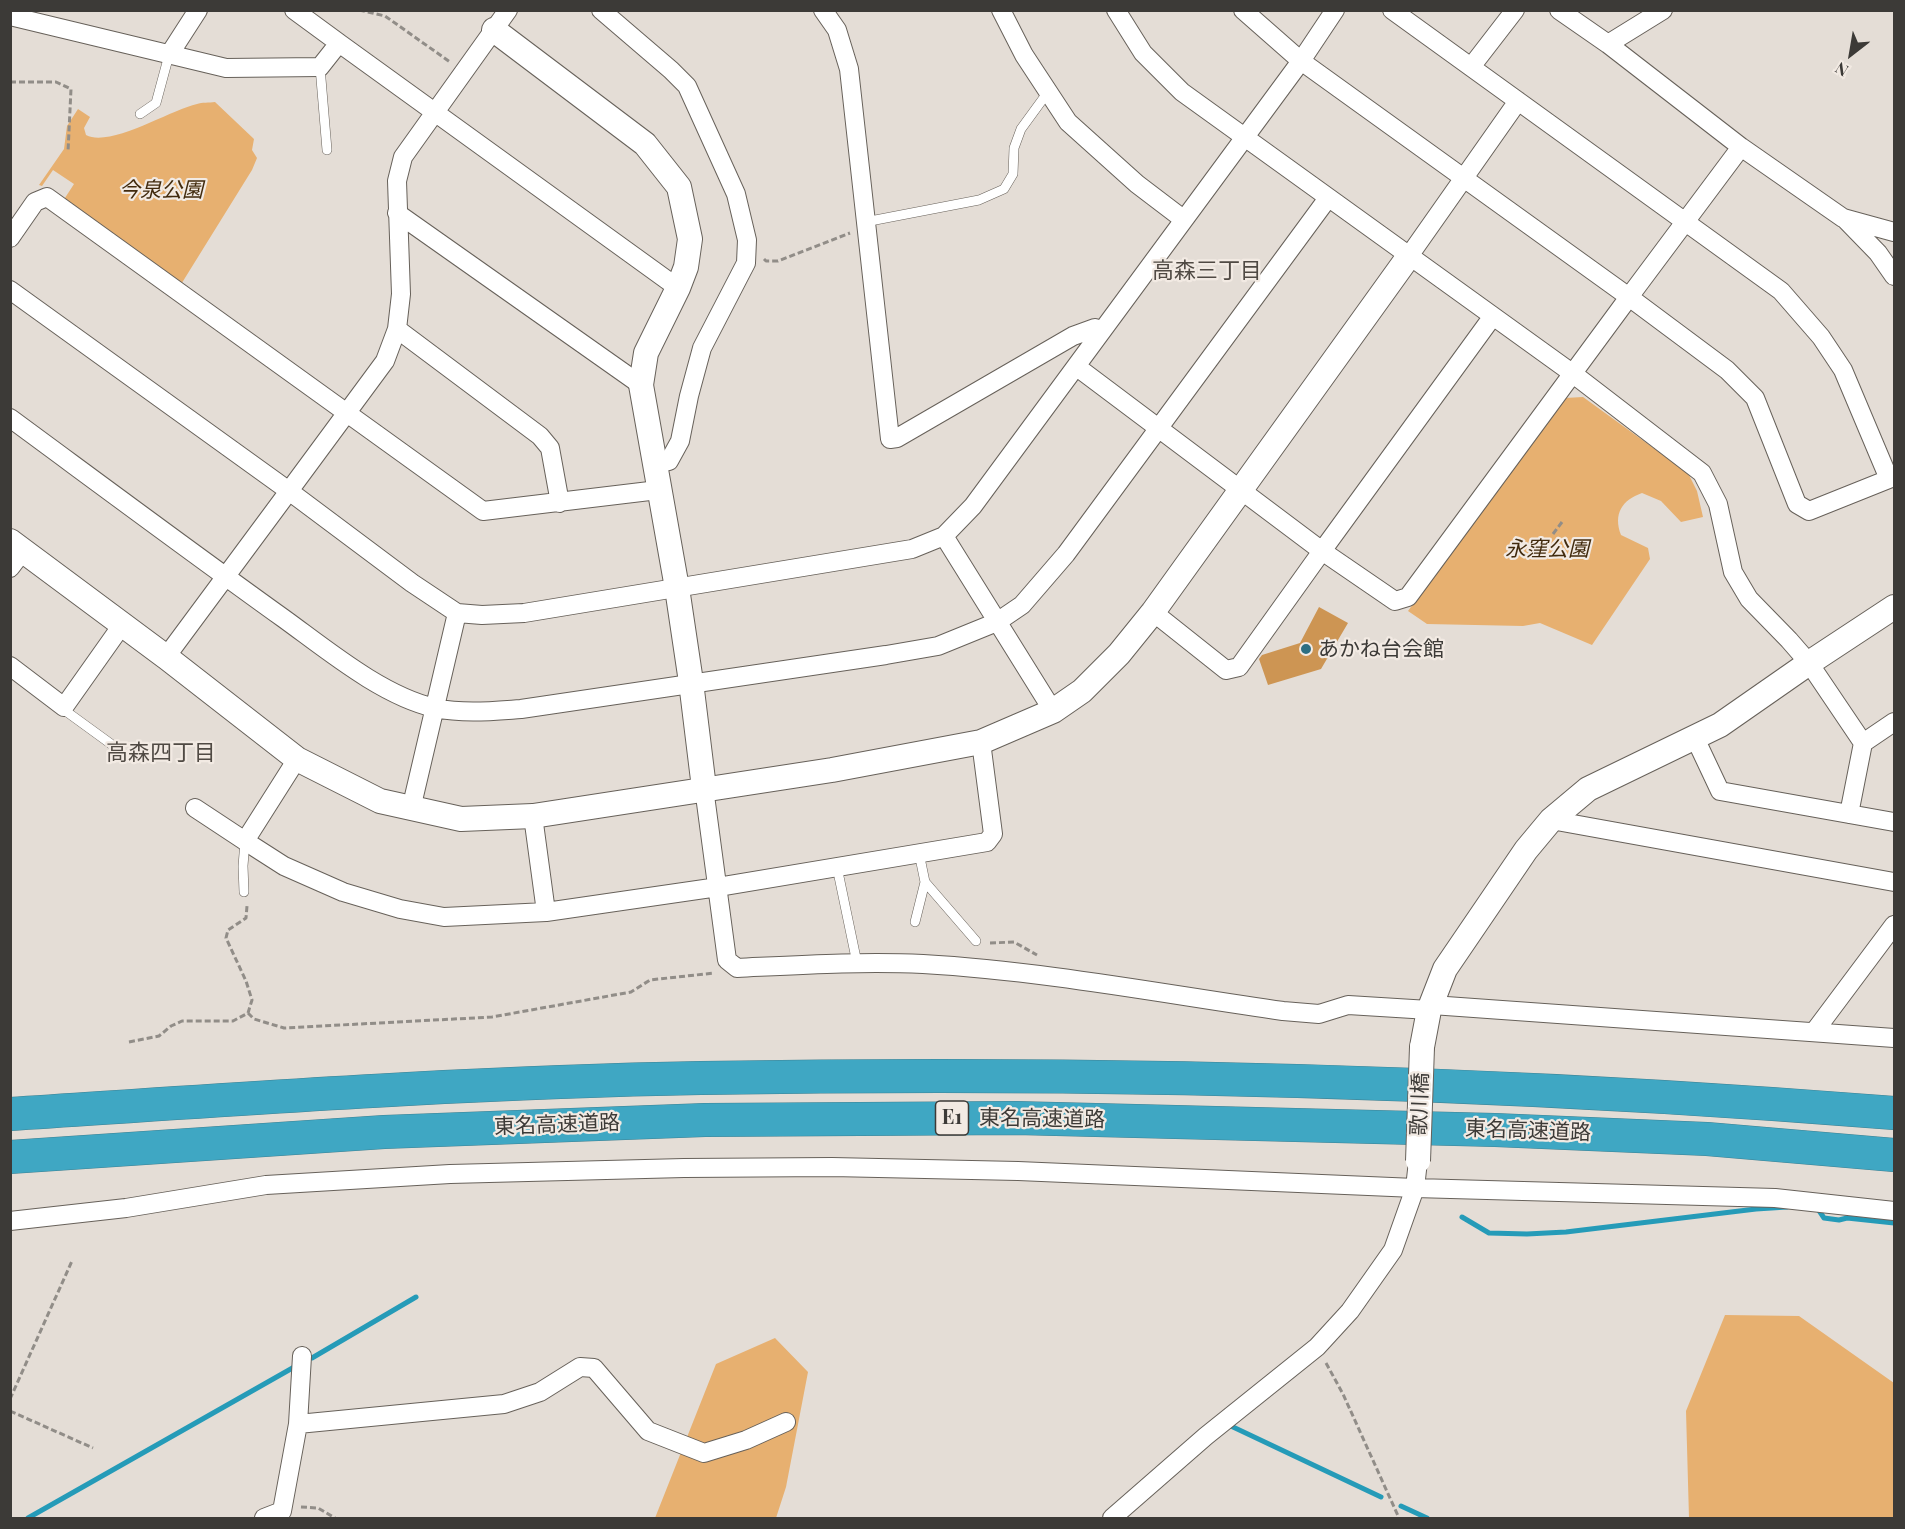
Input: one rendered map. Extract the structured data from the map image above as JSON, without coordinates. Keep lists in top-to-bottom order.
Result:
{
  "streets": {
    "highway": ["E1", "東名高速道路"],
    "street": ["歌川橋"]
  },
  "districts": ["高森三丁目", "高森四丁目"],
  "parks": ["今泉公園", "永窪公園"],
  "places": ["あかね台会館"],
  "north": "bottom left"
}
